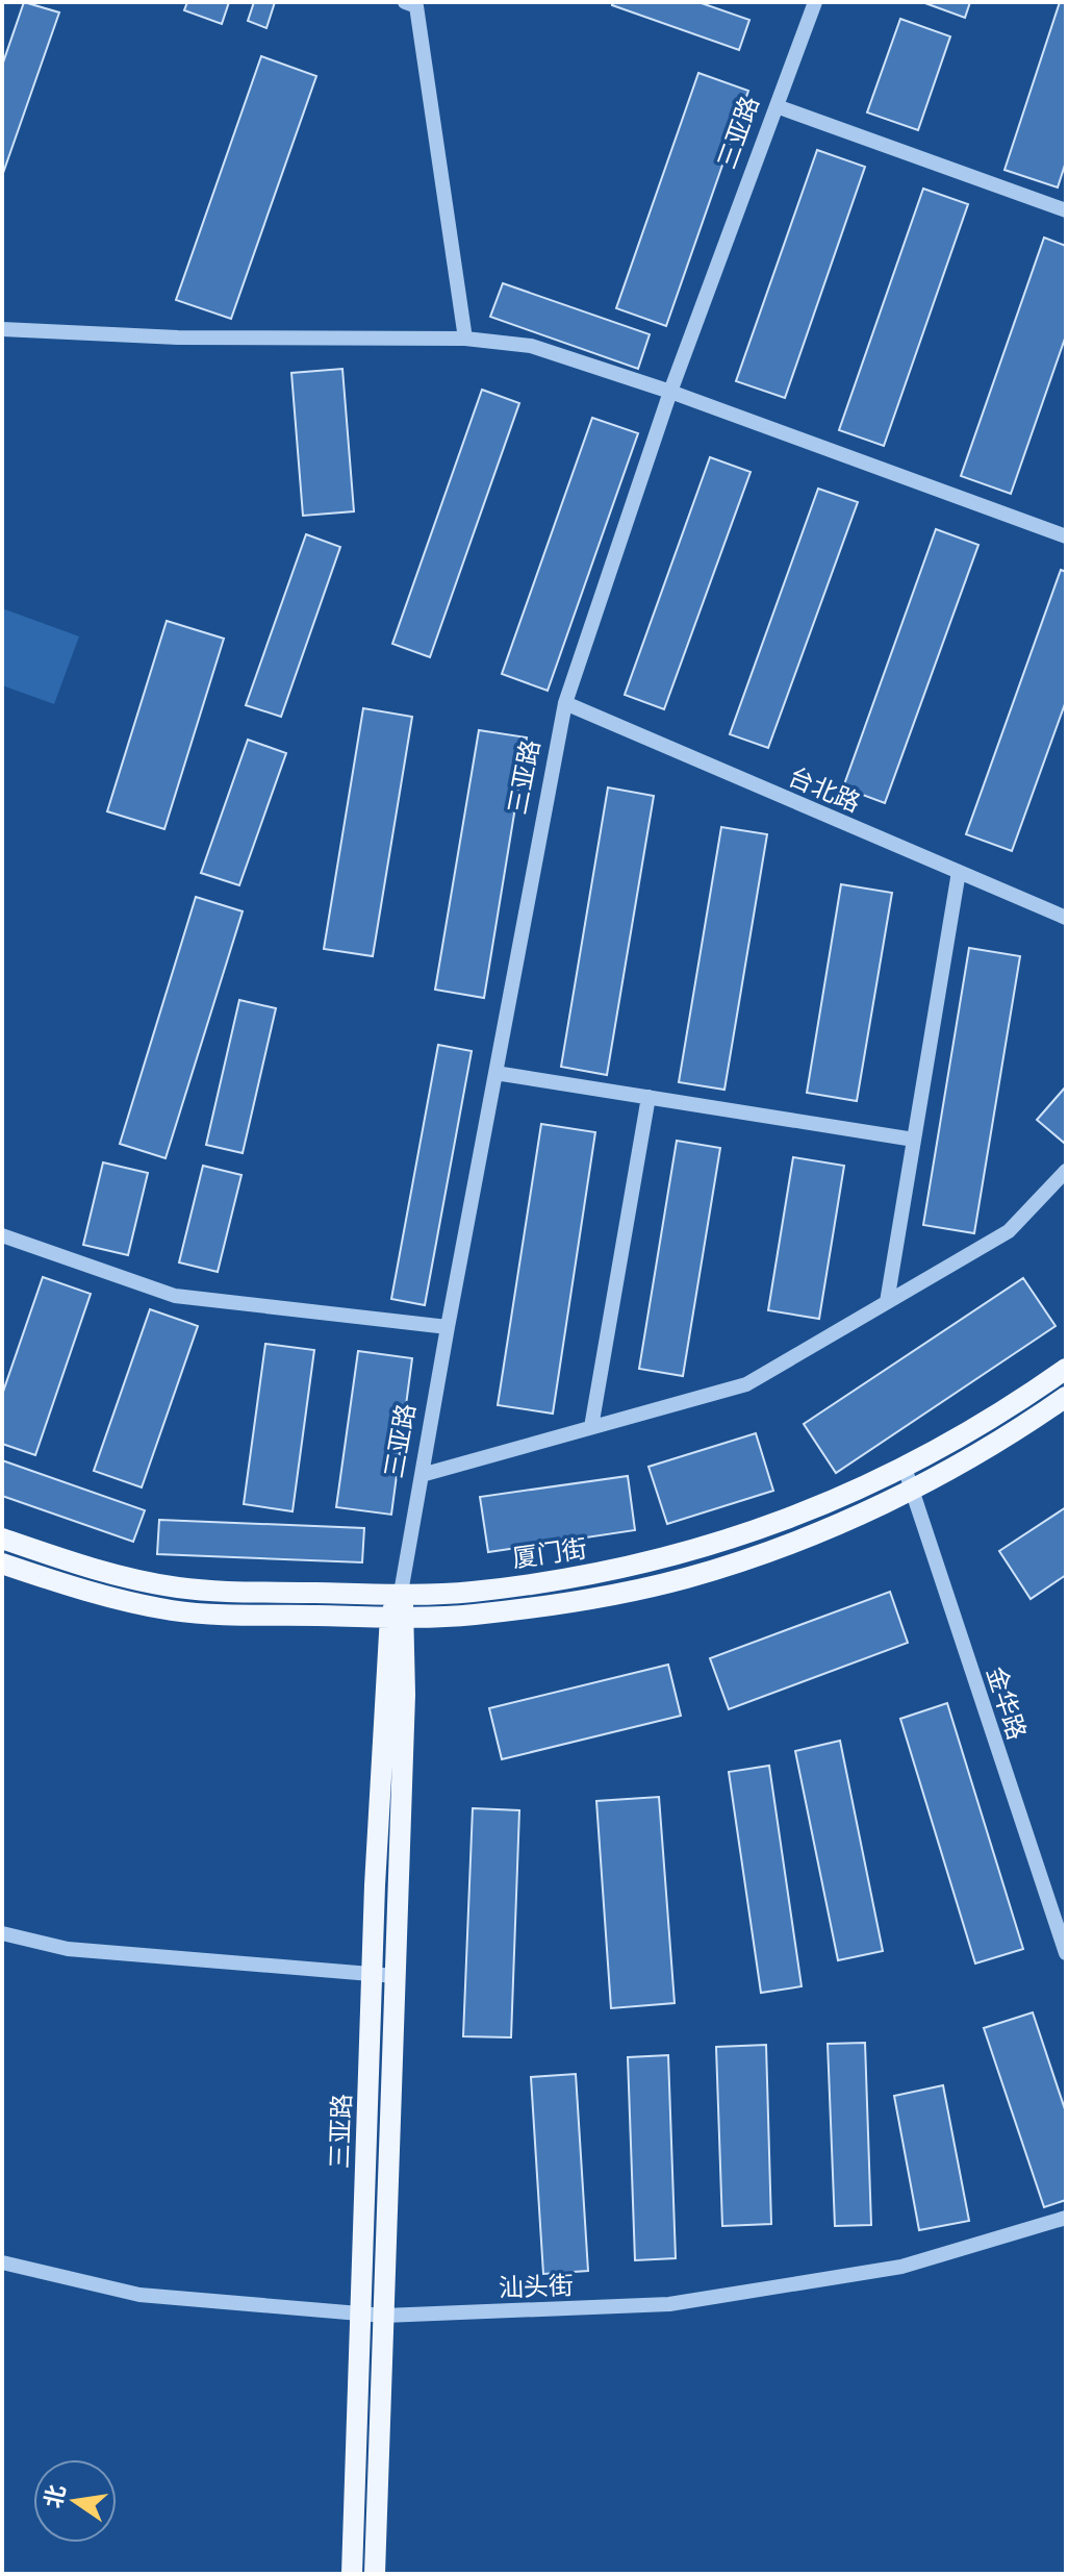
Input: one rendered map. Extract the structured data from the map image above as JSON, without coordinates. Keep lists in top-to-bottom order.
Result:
{
  "streets": {
    "main road": ["三亚路", "厦门街"],
    "street": ["台北路", "金华路", "汕头街"]
  },
  "crossings": [
    ["三亚路", "台北路"],
    ["三亚路", "厦门街"],
    ["三亚路", "汕头街"],
    ["厦门街", "金华路"]
  ],
  "north": "left"
}
